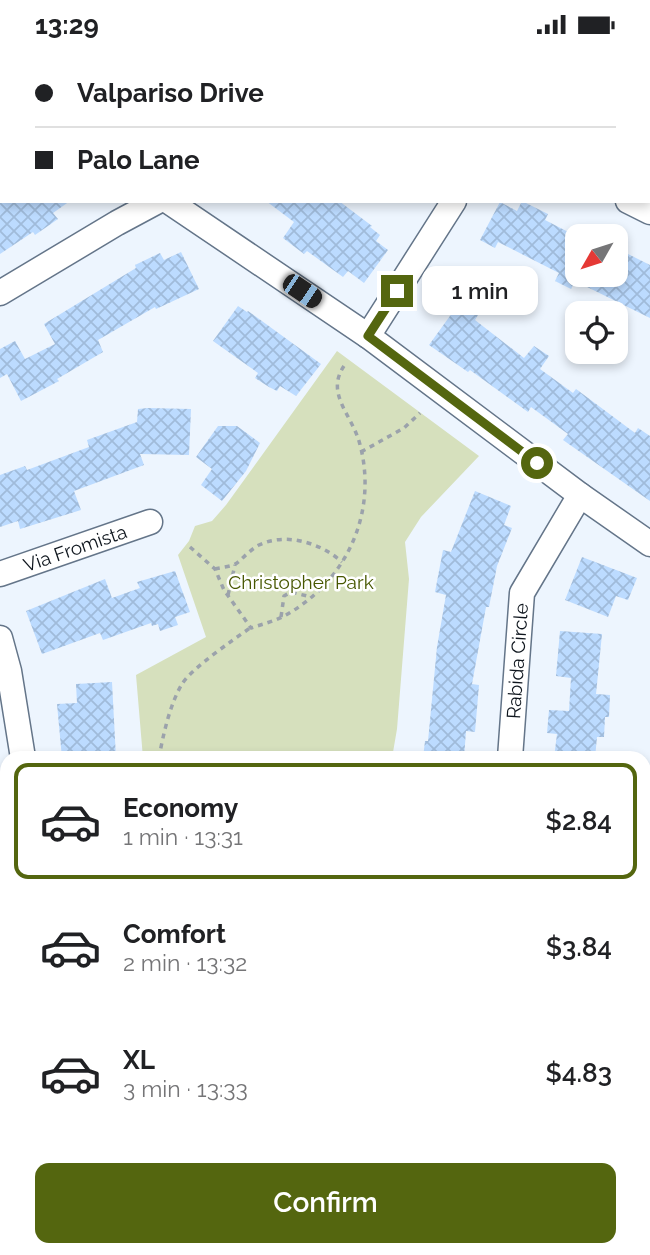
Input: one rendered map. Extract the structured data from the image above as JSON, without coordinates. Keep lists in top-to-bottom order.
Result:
{
  "streets": {
    "street": ["Via Fromista", "Rabida Circle"]
  },
  "parks": ["Christopher Park"],
  "north": "bottom left",
  "page": {
    "status": "13:29",
    "banner": ["Valpariso Drive", "Palo Lane"],
    "bubble": "1 min",
    "list": [
      {
        "name": "Economy",
        "note": "1 min · 13:31",
        "value": "$2.84"
      },
      {
        "name": "Comfort",
        "note": "2 min · 13:32",
        "value": "$3.84"
      },
      {
        "name": "XL",
        "note": "3 min · 13:33",
        "value": "$4.83"
      }
    ],
    "buttons": "Confirm"
  }
}
